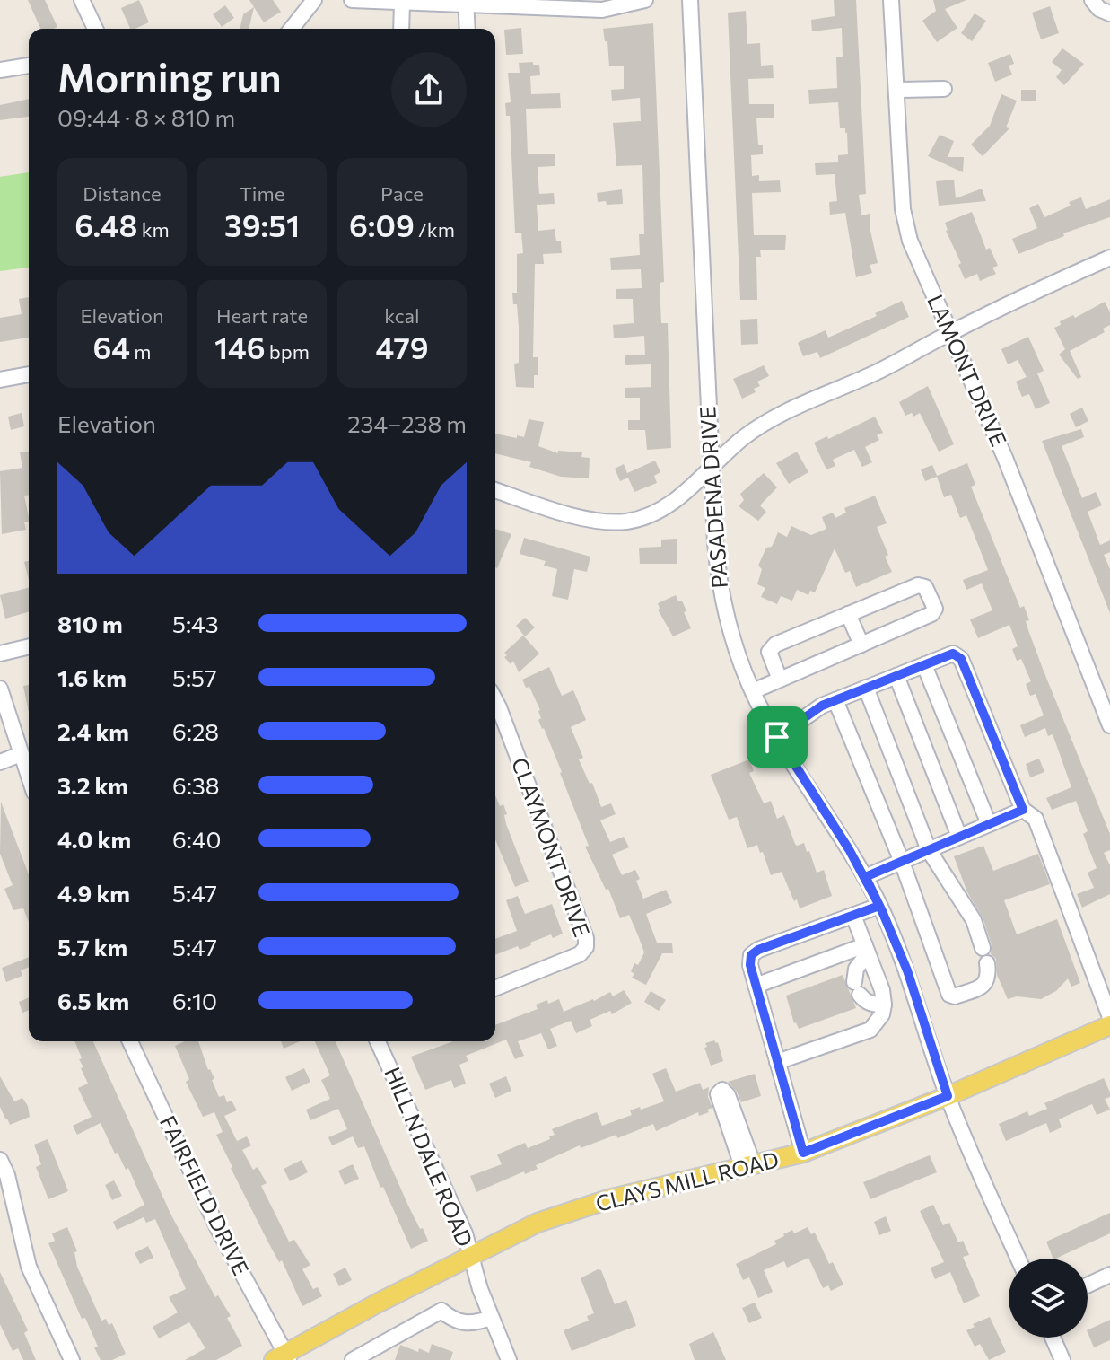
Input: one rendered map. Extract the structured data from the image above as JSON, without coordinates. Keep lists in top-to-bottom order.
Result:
{
  "streets": {
    "main road": ["CLAYS MILL ROAD"],
    "street": [
      "LAMONT DRIVE",
      "PASADENA DRIVE",
      "CLAYMONT DRIVE",
      "HILL N DALE ROAD",
      "FAIRFIELD DRIVE"
    ]
  },
  "crossings": [
    ["PASADENA DRIVE", "CLAYS MILL ROAD"],
    ["HILL N DALE ROAD", "CLAYS MILL ROAD"],
    ["CLAYS MILL ROAD", "FAIRFIELD DRIVE"]
  ],
  "page": {
    "heading": ["Morning run", "09:44 · 8 × 810 m"],
    "stats": [
      ["Distance", "6.48 km"],
      ["Time", "39:51"],
      ["Pace", "6:09 /km"],
      ["Elevation", "64 m"],
      ["Heart rate", "146 bpm"],
      ["kcal", "479"]
    ],
    "chart": ["Elevation", "234–238 m"],
    "list": [
      {
        "name": "810 m",
        "note": "5:43"
      },
      {
        "name": "1.6 km",
        "note": "5:57"
      },
      {
        "name": "2.4 km",
        "note": "6:28"
      },
      {
        "name": "3.2 km",
        "note": "6:38"
      },
      {
        "name": "4.0 km",
        "note": "6:40"
      },
      {
        "name": "4.9 km",
        "note": "5:47"
      },
      {
        "name": "5.7 km",
        "note": "5:47"
      },
      {
        "name": "6.5 km",
        "note": "6:10"
      }
    ]
  }
}
